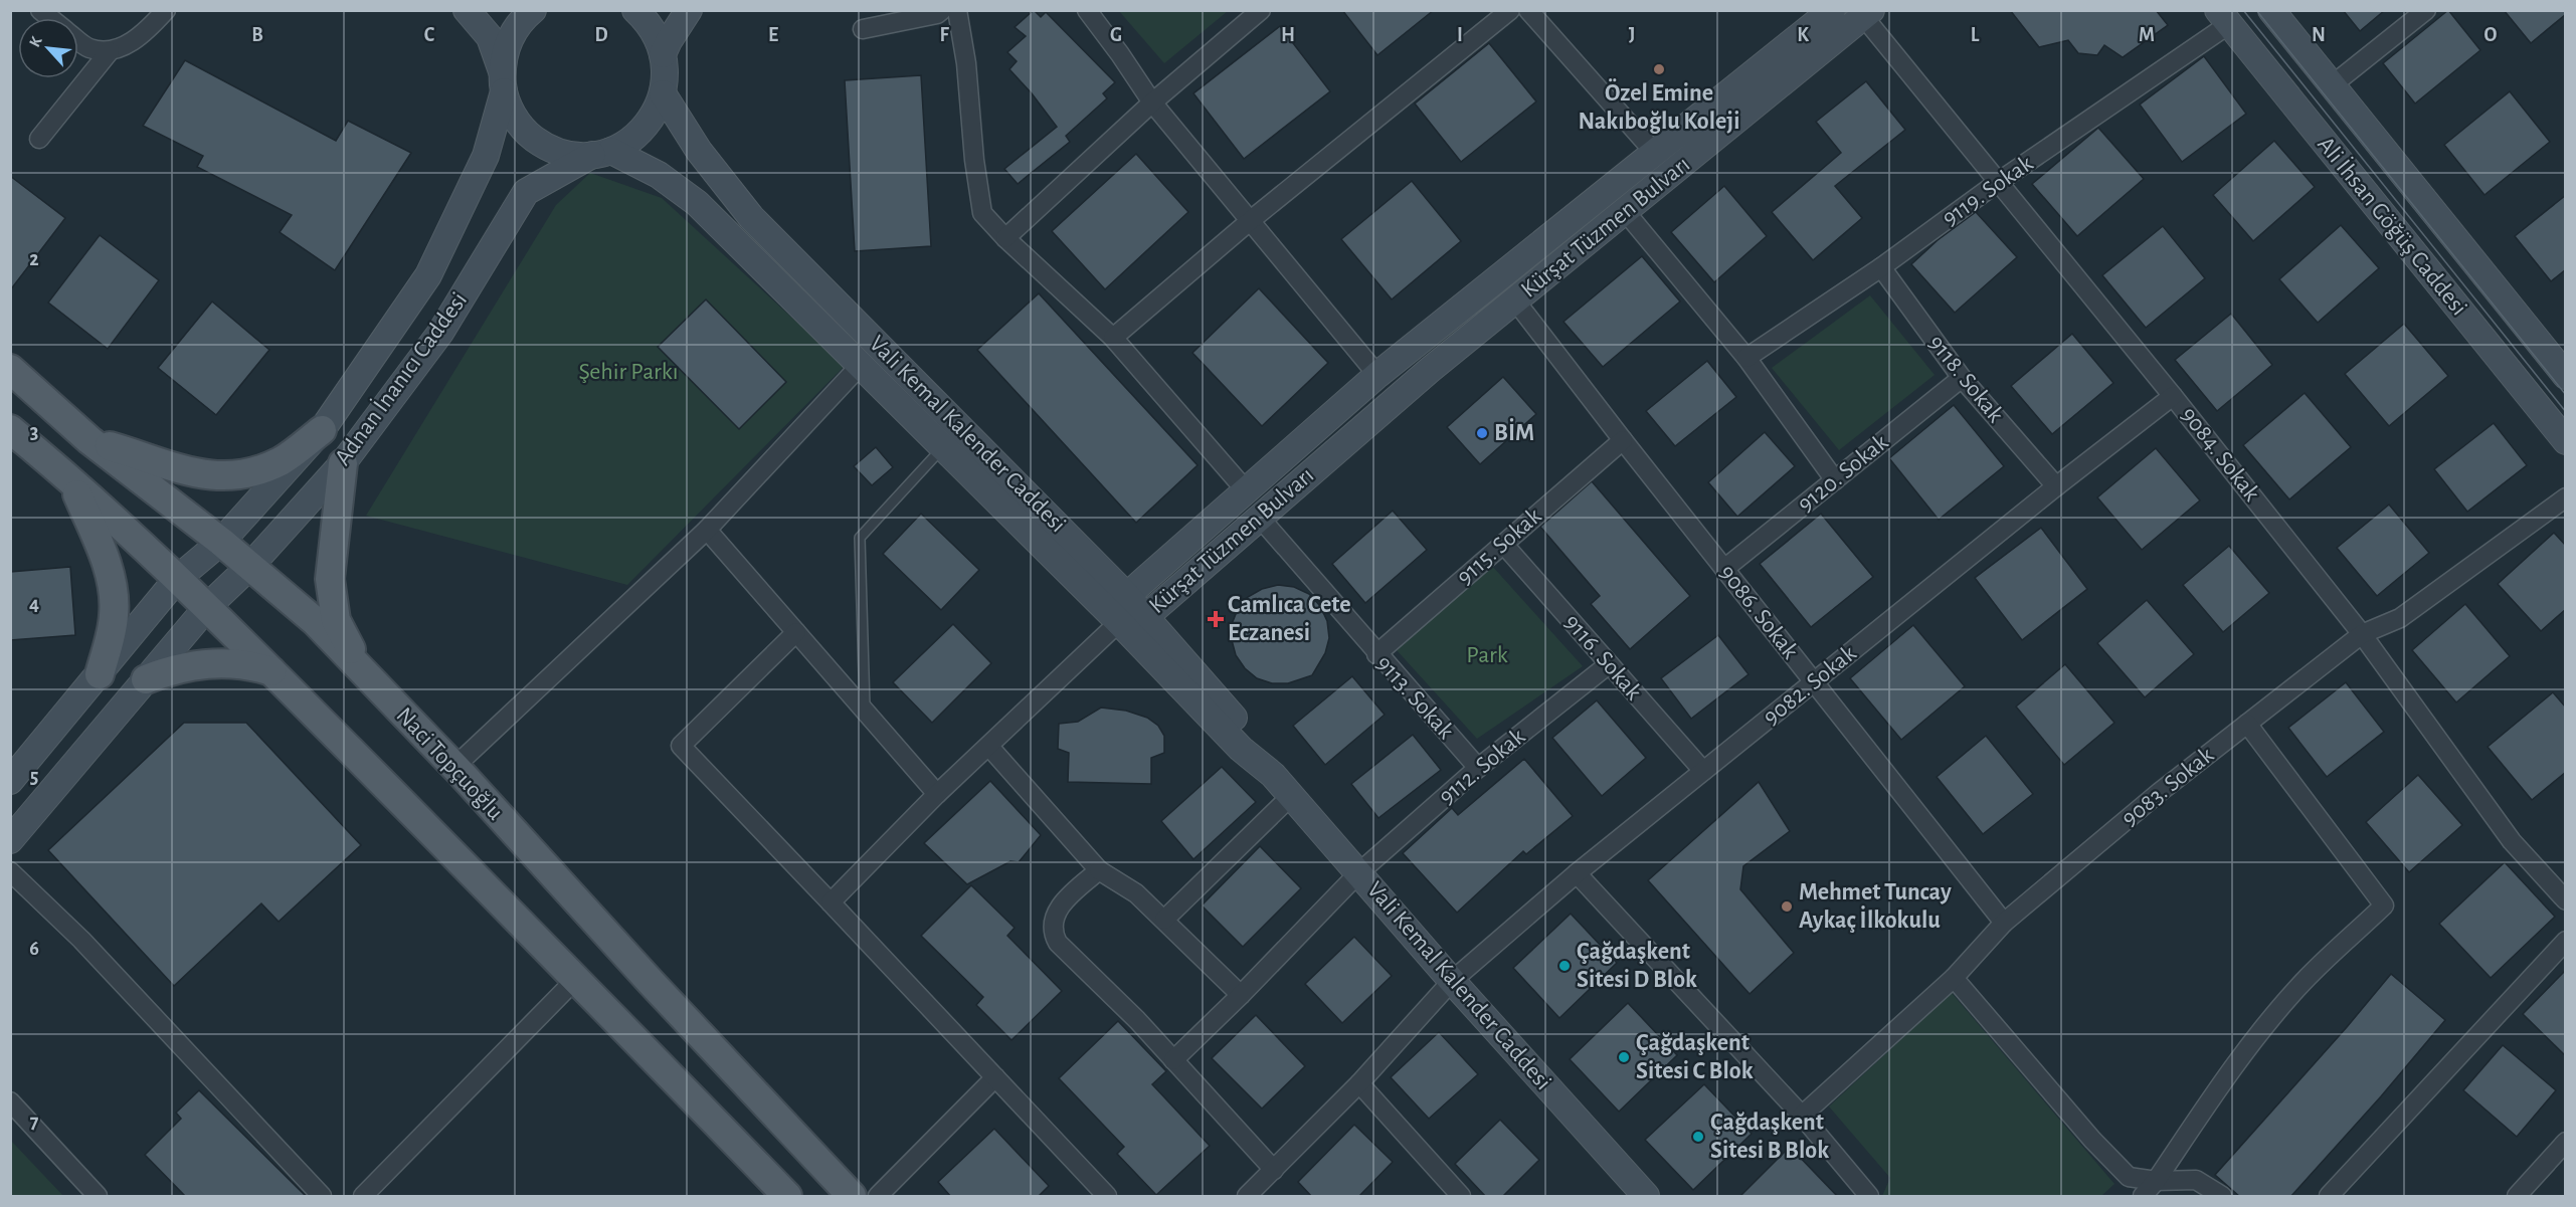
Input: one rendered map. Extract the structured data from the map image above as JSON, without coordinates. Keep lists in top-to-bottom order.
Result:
{
  "streets": {
    "main road": ["Naci Topçuoğlu"],
    "street": [
      "9119. Sokak",
      "Ali İhsan Göğüş Caddesi",
      "Kürşat Tüzmen Bulvarı",
      "Adnan İnanıcı Caddesi",
      "9118. Sokak",
      "Vali Kemal Kalender Caddesi",
      "9084. Sokak",
      "9120. Sokak",
      "9115. Sokak",
      "9086. Sokak",
      "9116. Sokak",
      "9082. Sokak",
      "9113. Sokak",
      "9112. Sokak",
      "9083. Sokak"
    ]
  },
  "crossings": [
    ["9119. Sokak", "Ali İhsan Göğüş Caddesi"],
    ["9119. Sokak", "9118. Sokak"],
    ["9119. Sokak", "9084. Sokak"],
    ["Kürşat Tüzmen Bulvarı", "Vali Kemal Kalender Caddesi"],
    ["Kürşat Tüzmen Bulvarı", "9084. Sokak"],
    ["Kürşat Tüzmen Bulvarı", "9086. Sokak"],
    ["Kürşat Tüzmen Bulvarı", "9113. Sokak"],
    ["Adnan İnanıcı Caddesi", "Vali Kemal Kalender Caddesi"],
    ["Adnan İnanıcı Caddesi", "Naci Topçuoğlu"],
    ["9118. Sokak", "9120. Sokak"],
    ["9118. Sokak", "9082. Sokak"],
    ["Vali Kemal Kalender Caddesi", "9082. Sokak"],
    ["Vali Kemal Kalender Caddesi", "9112. Sokak"],
    ["9084. Sokak", "9082. Sokak"],
    ["9084. Sokak", "9083. Sokak"],
    ["9120. Sokak", "9086. Sokak"],
    ["9115. Sokak", "9086. Sokak"],
    ["9115. Sokak", "9116. Sokak"],
    ["9115. Sokak", "9113. Sokak"],
    ["9086. Sokak", "9082. Sokak"],
    ["9086. Sokak", "9083. Sokak"],
    ["9116. Sokak", "9082. Sokak"],
    ["9116. Sokak", "9112. Sokak"],
    ["9113. Sokak", "9112. Sokak"]
  ],
  "parks": ["Şehir Parkı", "Park"],
  "places": {
    "other": [
      "Özel Emine Nakıboğlu Koleji",
      "BİM",
      "Mehmet Tuncay Aykaç İlkokulu",
      "Çağdaşkent Sitesi D Blok",
      "Çağdaşkent Sitesi C Blok",
      "Çağdaşkent Sitesi B Blok"
    ],
    "health": ["Camlıca Cete Eczanesi"]
  },
  "north": "top left",
  "grid": {
    "columns": [
      "B",
      "C",
      "D",
      "E",
      "F",
      "G",
      "H",
      "I",
      "J",
      "K",
      "L",
      "M",
      "N",
      "O"
    ],
    "rows": [
      "2",
      "3",
      "4",
      "5",
      "6",
      "7"
    ]
  }
}
